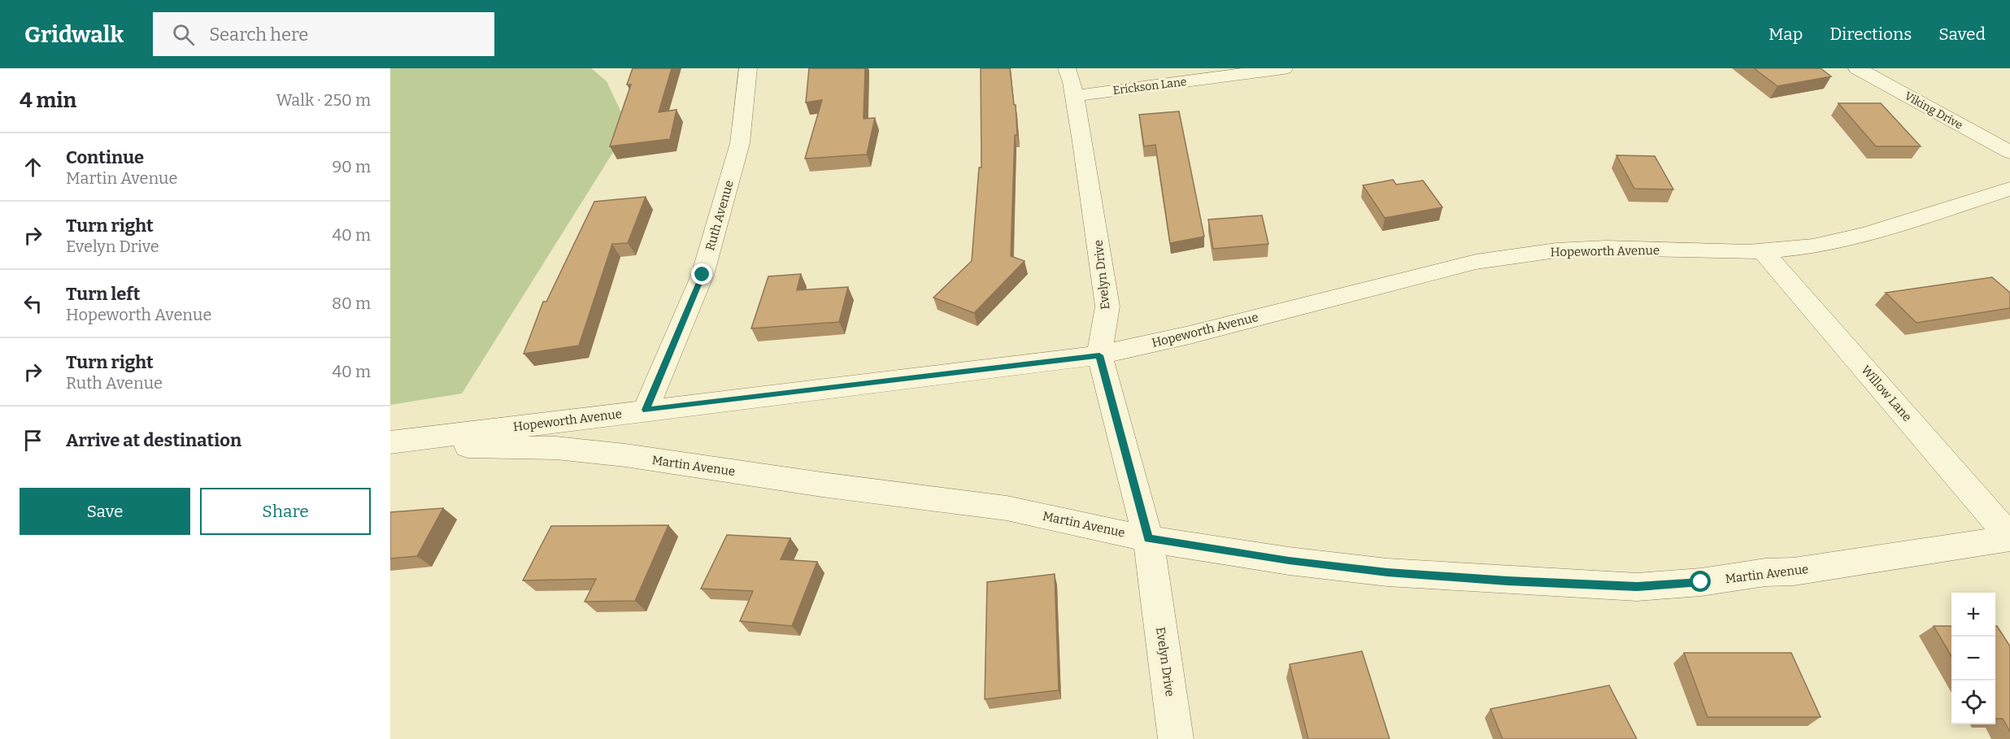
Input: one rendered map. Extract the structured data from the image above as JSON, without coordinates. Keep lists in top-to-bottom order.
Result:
{
  "streets": {
    "street": [
      "Erickson Lane",
      "Viking Drive",
      "Ruth Avenue",
      "Hopeworth Avenue",
      "Evelyn Drive",
      "Willow Lane",
      "Martin Avenue"
    ]
  },
  "crossings": [
    ["Erickson Lane", "Evelyn Drive"],
    ["Ruth Avenue", "Hopeworth Avenue"],
    ["Hopeworth Avenue", "Evelyn Drive"],
    ["Hopeworth Avenue", "Willow Lane"],
    ["Hopeworth Avenue", "Martin Avenue"],
    ["Evelyn Drive", "Martin Avenue"],
    ["Willow Lane", "Martin Avenue"]
  ],
  "page": {
    "header": "Gridwalk",
    "search": "Search here",
    "nav": ["Map", "Directions", "Saved"],
    "heading": ["4 min", "Walk · 250 m"],
    "list": [
      ["Continue", "Martin Avenue", "90 m"],
      ["Turn right", "Evelyn Drive", "40 m"],
      ["Turn left", "Hopeworth Avenue", "80 m"],
      ["Turn right", "Ruth Avenue", "40 m"],
      "Arrive at destination"
    ],
    "buttons": ["Save", "Share"],
    "map_buttons": ["+", "−"]
  }
}
